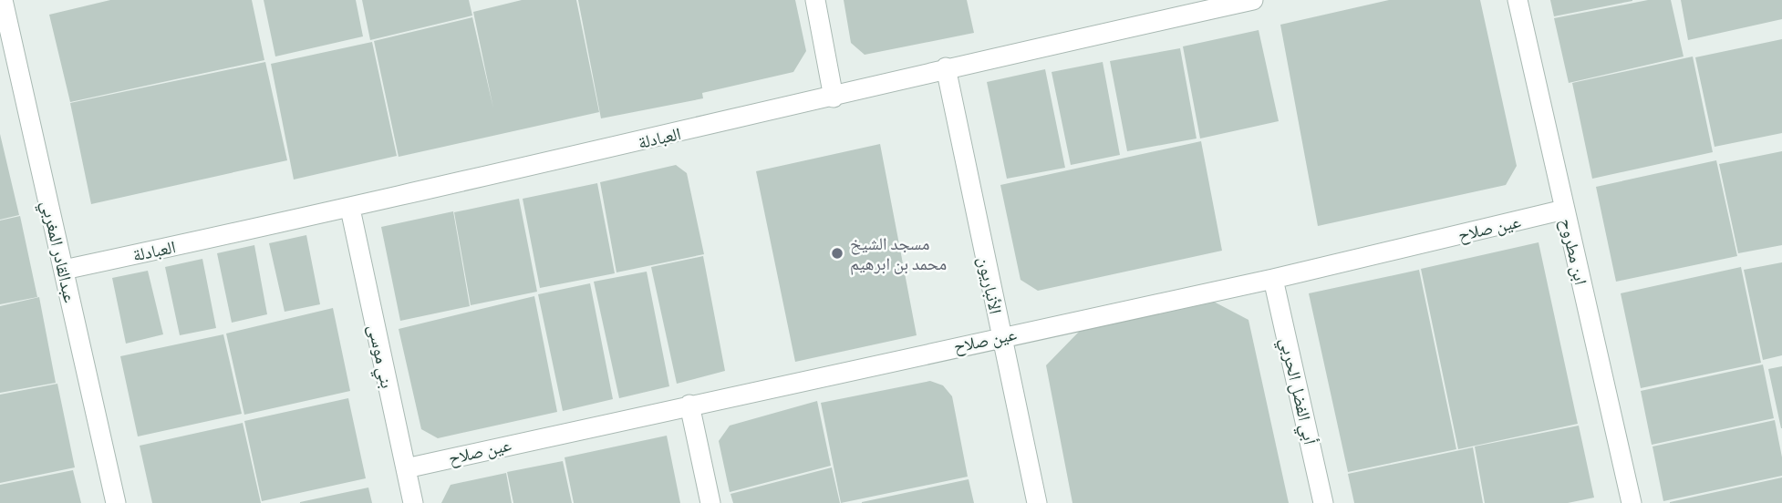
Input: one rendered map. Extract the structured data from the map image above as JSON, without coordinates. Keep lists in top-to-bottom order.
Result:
{
  "streets": {
    "street": [
      "العبادلة",
      "عين صلاح",
      "عبدالقادر المغربي",
      "ابن مطروح",
      "الأنباريون",
      "بني موسى",
      "أبي الفضل الحربي"
    ]
  },
  "crossings": [
    ["العبادلة", "عبدالقادر المغربي"],
    ["العبادلة", "الأنباريون"],
    ["العبادلة", "بني موسى"],
    ["عين صلاح", "ابن مطروح"],
    ["عين صلاح", "الأنباريون"],
    ["عين صلاح", "بني موسى"],
    ["عين صلاح", "أبي الفضل الحربي"]
  ],
  "places": ["مسجد الشيخ محمد بن ابرهيم"]
}
